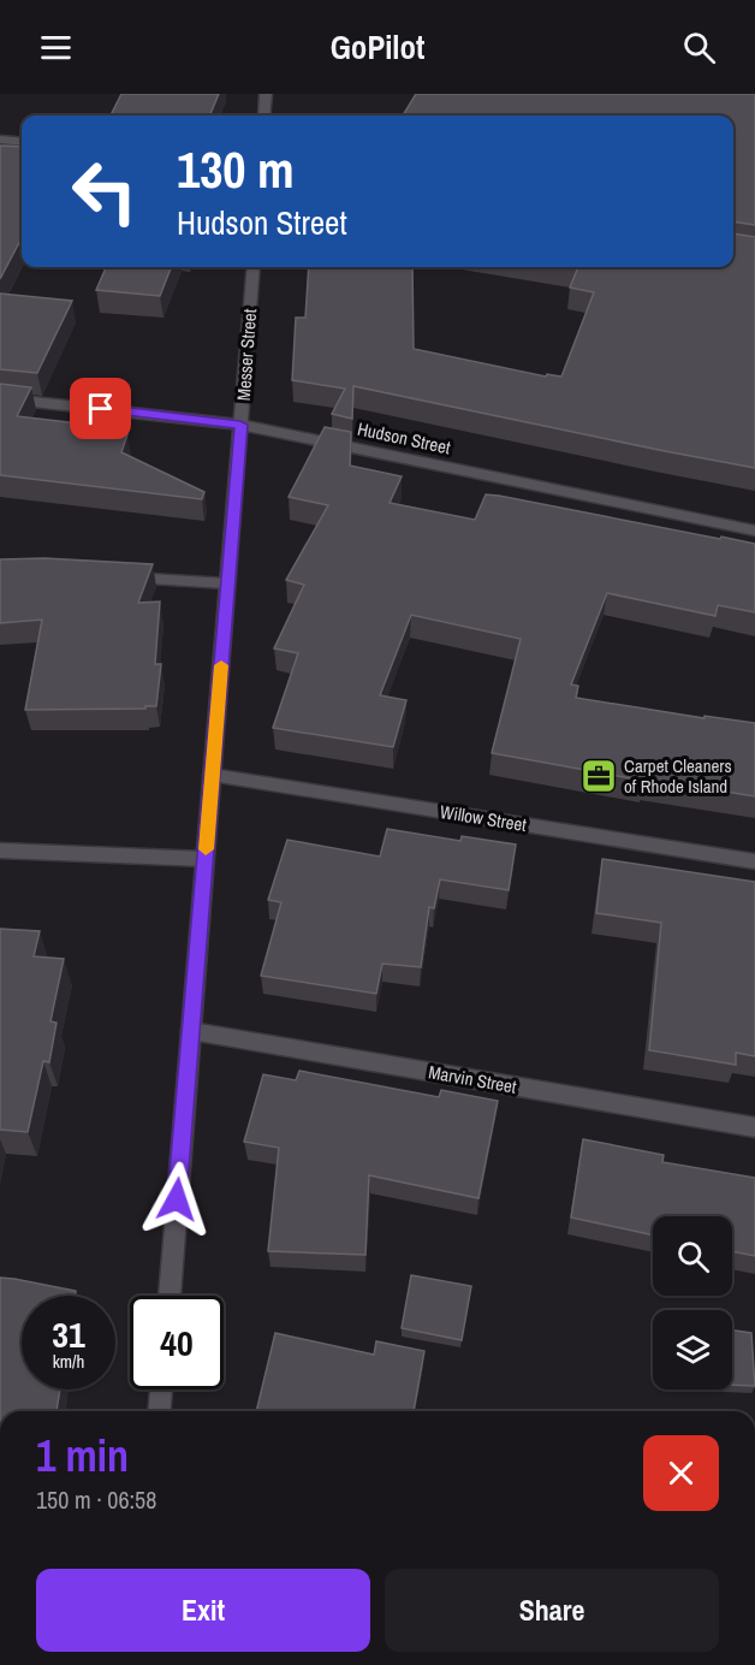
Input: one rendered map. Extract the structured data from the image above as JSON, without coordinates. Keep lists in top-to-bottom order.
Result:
{
  "streets": {
    "street": [
      "Messer Street",
      "Hudson Street",
      "Willow Street",
      "Marvin Street"
    ]
  },
  "crossings": [
    ["Messer Street", "Hudson Street"],
    ["Messer Street", "Willow Street"],
    ["Messer Street", "Marvin Street"]
  ],
  "places": {
    "office": ["Carpet Cleaners of Rhode Island"]
  },
  "page": {
    "header": "GoPilot",
    "turn": ["130 m", "Hudson Street"],
    "speed": "31 km/h",
    "limit": "40",
    "heading": ["1 min", "150 m · 06:58"],
    "buttons": ["Exit", "Share"]
  }
}
